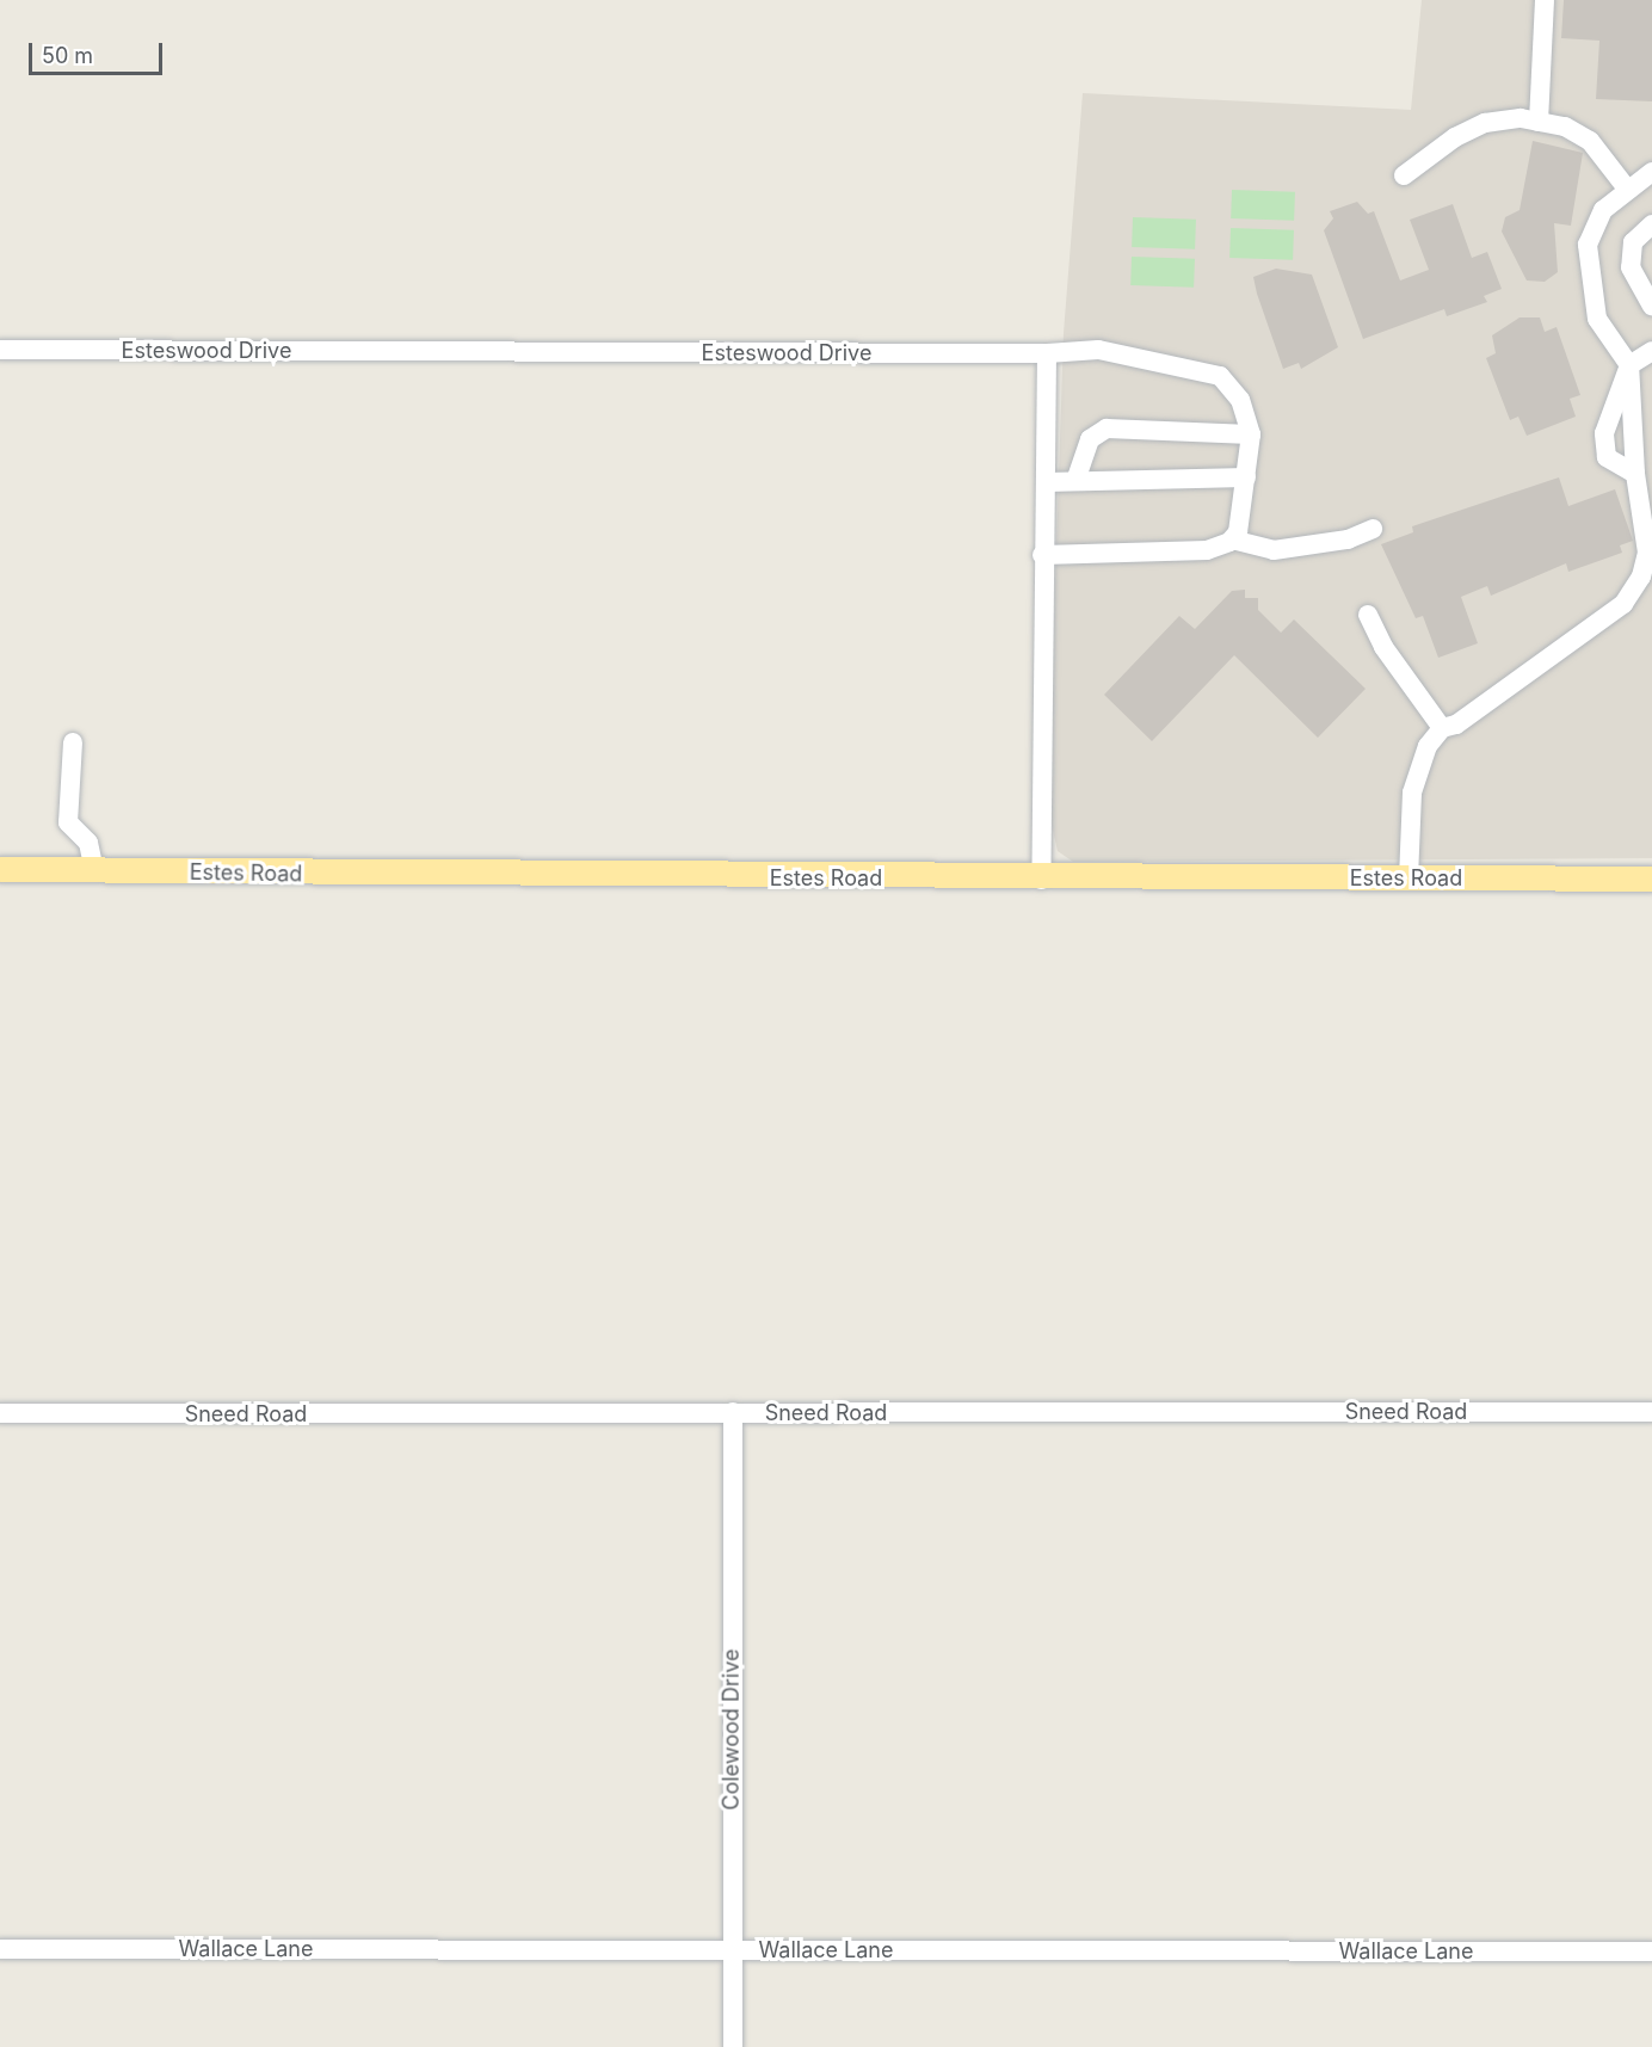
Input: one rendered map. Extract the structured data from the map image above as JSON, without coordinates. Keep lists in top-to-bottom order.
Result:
{
  "streets": {
    "main road": ["Estes Road"],
    "street": [
      "Esteswood Drive",
      "Sneed Road",
      "Colewood Drive",
      "Wallace Lane"
    ]
  },
  "crossings": [
    ["Sneed Road", "Colewood Drive"],
    ["Colewood Drive", "Wallace Lane"]
  ],
  "scale_bar": "50 m"
}
